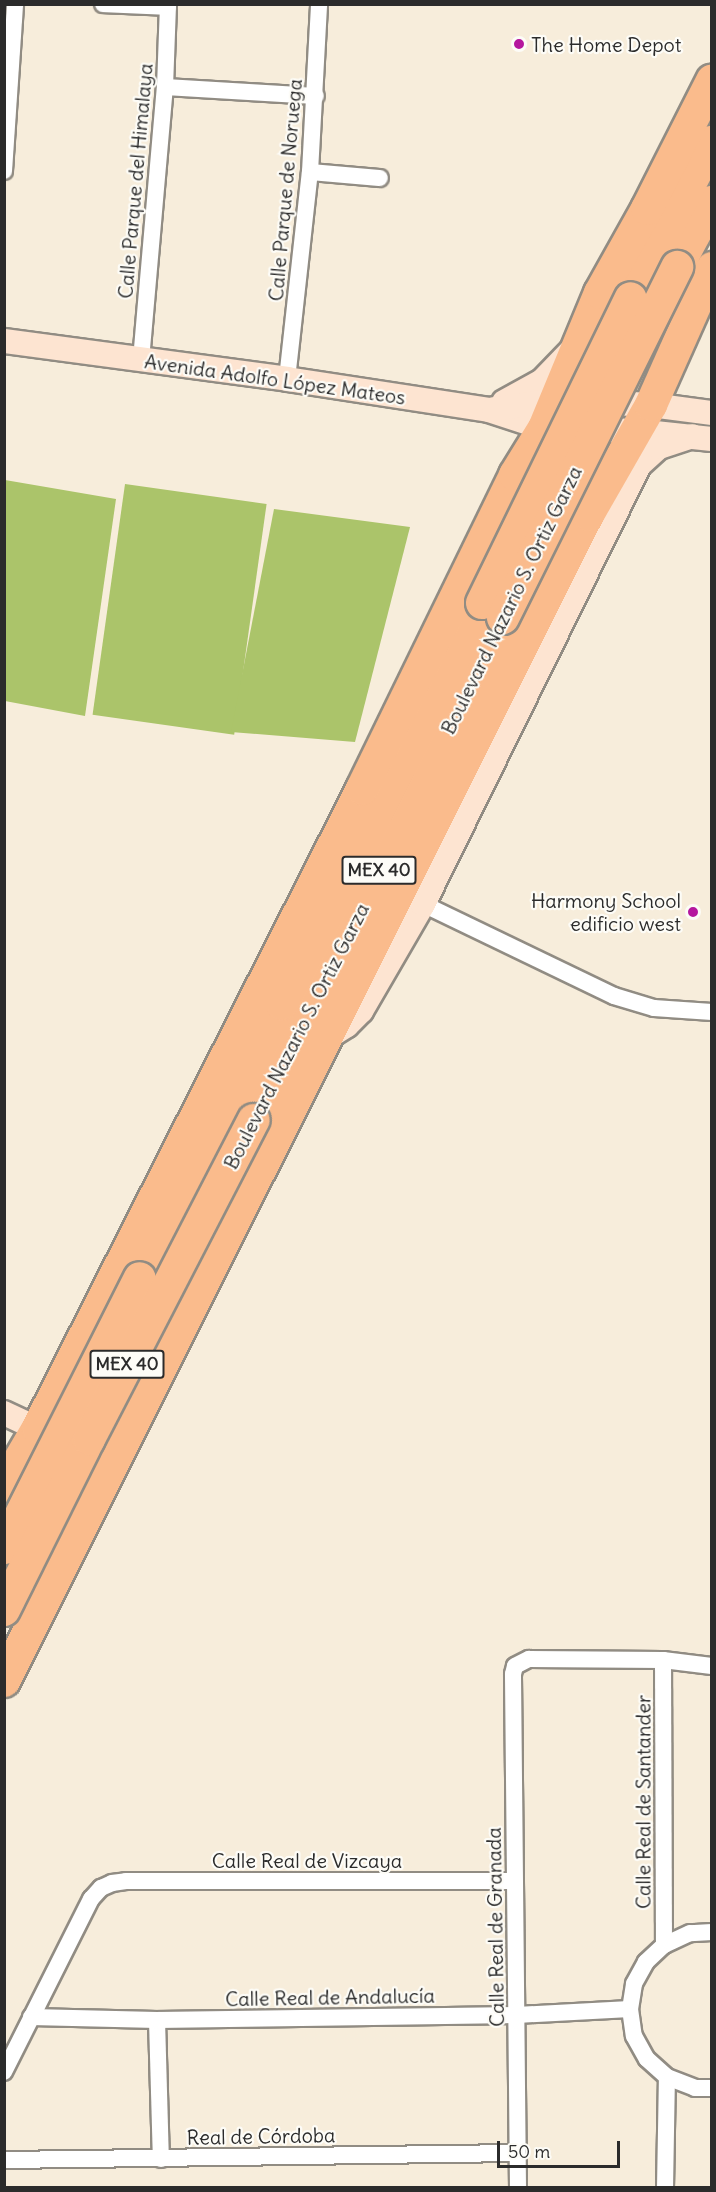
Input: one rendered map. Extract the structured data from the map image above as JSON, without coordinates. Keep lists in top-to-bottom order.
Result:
{
  "streets": {
    "highway": ["Boulevard Nazario S. Ortiz Garza", "MEX 40"],
    "street": [
      "Calle Parque del Himalaya",
      "Calle Parque de Noruega",
      "Avenida Adolfo López Mateos",
      "Calle Real de Santander",
      "Calle Real de Vizcaya",
      "Calle Real de Granada",
      "Calle Real de Andalucía",
      "Real de Córdoba"
    ]
  },
  "crossings": [
    ["Calle Parque del Himalaya", "Avenida Adolfo López Mateos"],
    ["Calle Parque de Noruega", "Avenida Adolfo López Mateos"],
    ["Calle Real de Santander", "Calle Real de Granada"],
    ["Calle Real de Vizcaya", "Calle Real de Granada"],
    ["Calle Real de Vizcaya", "Calle Real de Andalucía"],
    ["Calle Real de Granada", "Calle Real de Andalucía"],
    ["Calle Real de Granada", "Real de Córdoba"]
  ],
  "places": ["The Home Depot", "Harmony School edificio west"],
  "scale_bar": "50 m"
}
